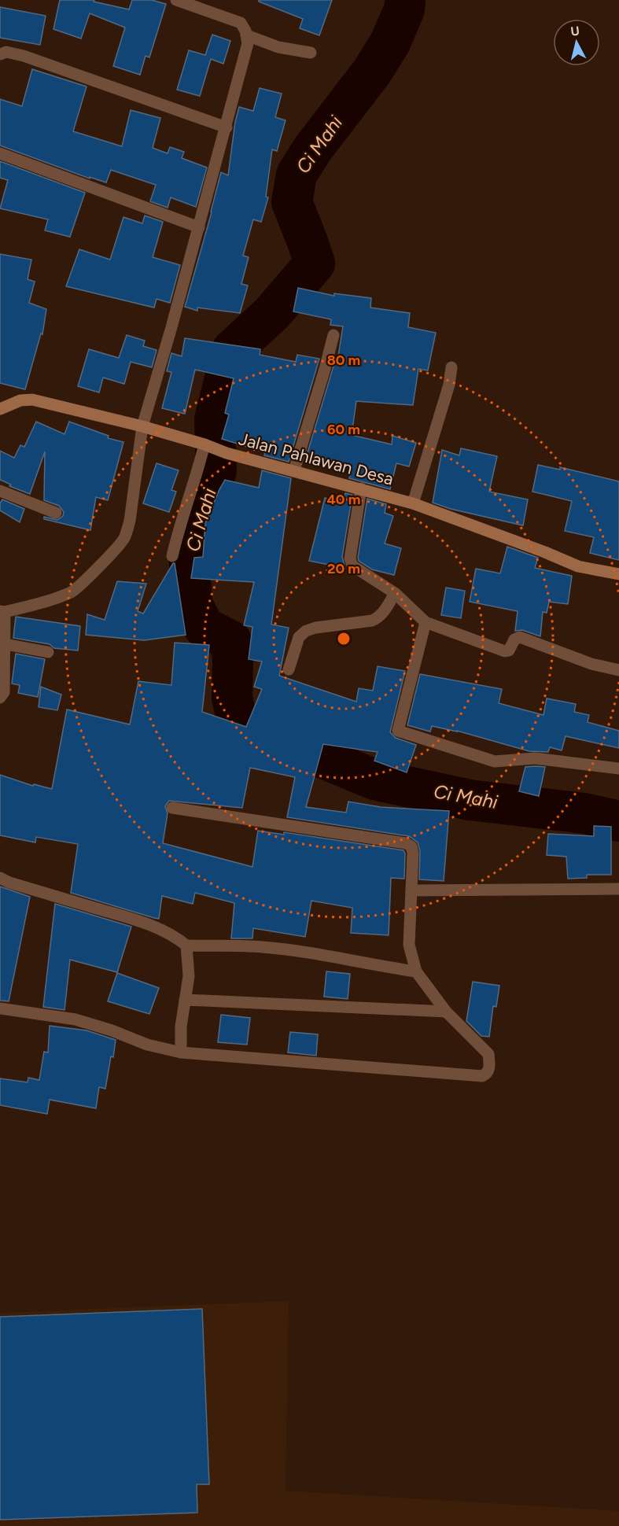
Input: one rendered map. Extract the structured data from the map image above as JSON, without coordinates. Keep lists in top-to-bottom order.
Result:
{
  "streets": {
    "main road": ["Jalan Pahlawan Desa"]
  },
  "water": ["Ci Mahi"],
  "north": "top",
  "rings": [
    "80 m",
    "60 m",
    "40 m",
    "20 m"
  ]
}
